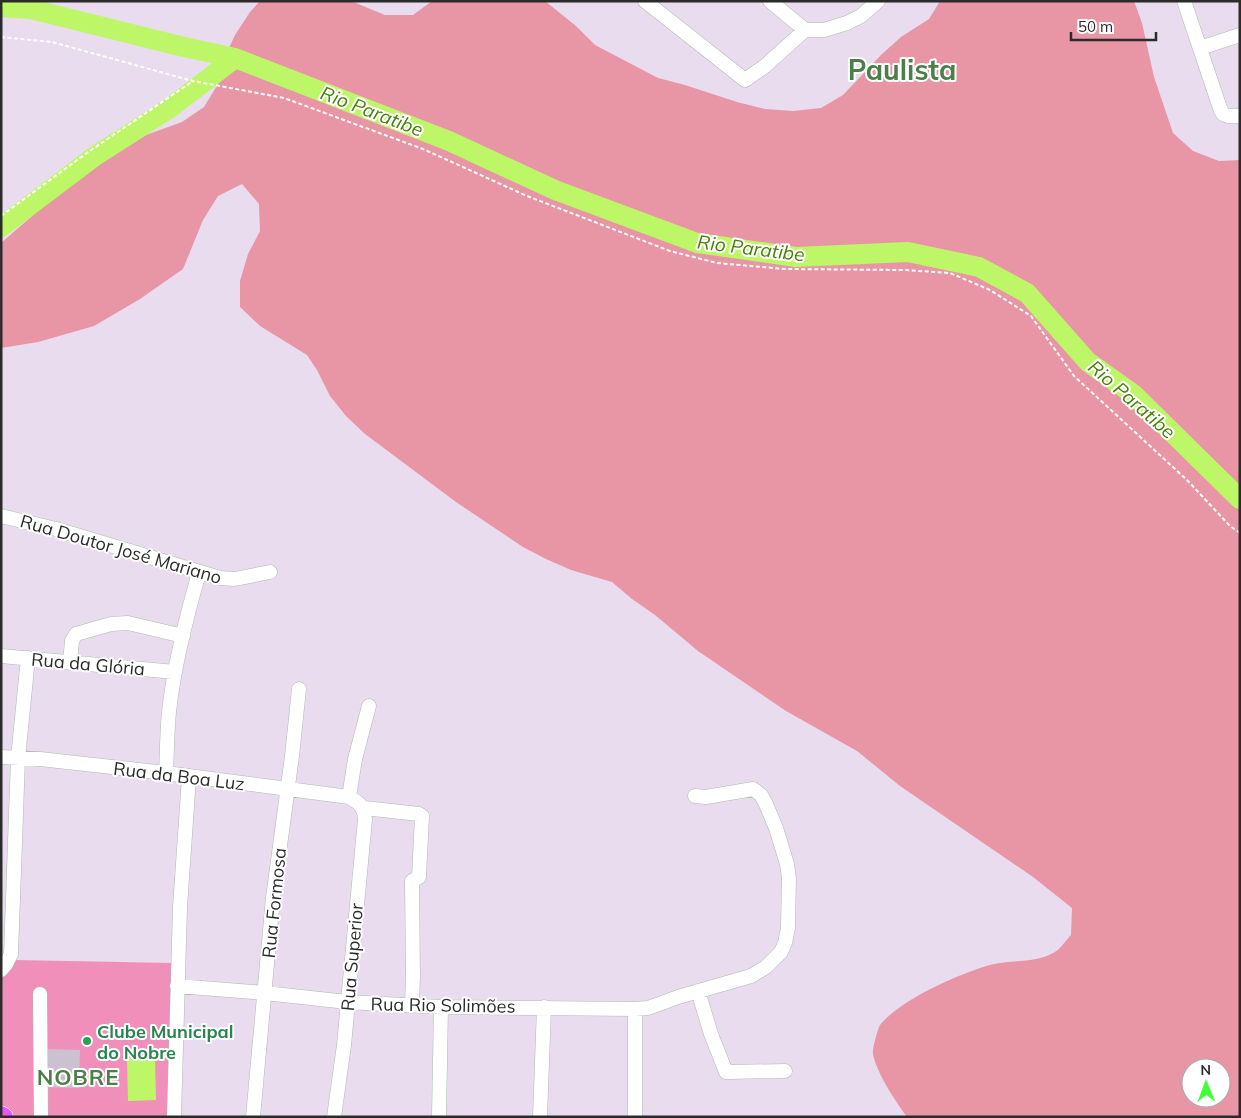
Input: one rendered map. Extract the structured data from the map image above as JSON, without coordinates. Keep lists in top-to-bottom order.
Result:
{
  "streets": {
    "street": [
      "Rua Doutor José Mariano",
      "Rua da Glória",
      "Rua da Boa Luz",
      "Rua Formosa",
      "Rua Superior",
      "Rua Rio Solimões"
    ]
  },
  "crossings": [
    ["Rua da Boa Luz", "Rua Formosa"],
    ["Rua da Boa Luz", "Rua Superior"],
    ["Rua da Boa Luz", "Rua Rio Solimões"],
    ["Rua Formosa", "Rua Rio Solimões"],
    ["Rua Superior", "Rua Rio Solimões"]
  ],
  "districts": ["Paulista", "NOBRE"],
  "water": ["Rio Paratibe"],
  "places": ["Clube Municipal do Nobre"],
  "scale_bar": "50 m",
  "north": "top"
}
